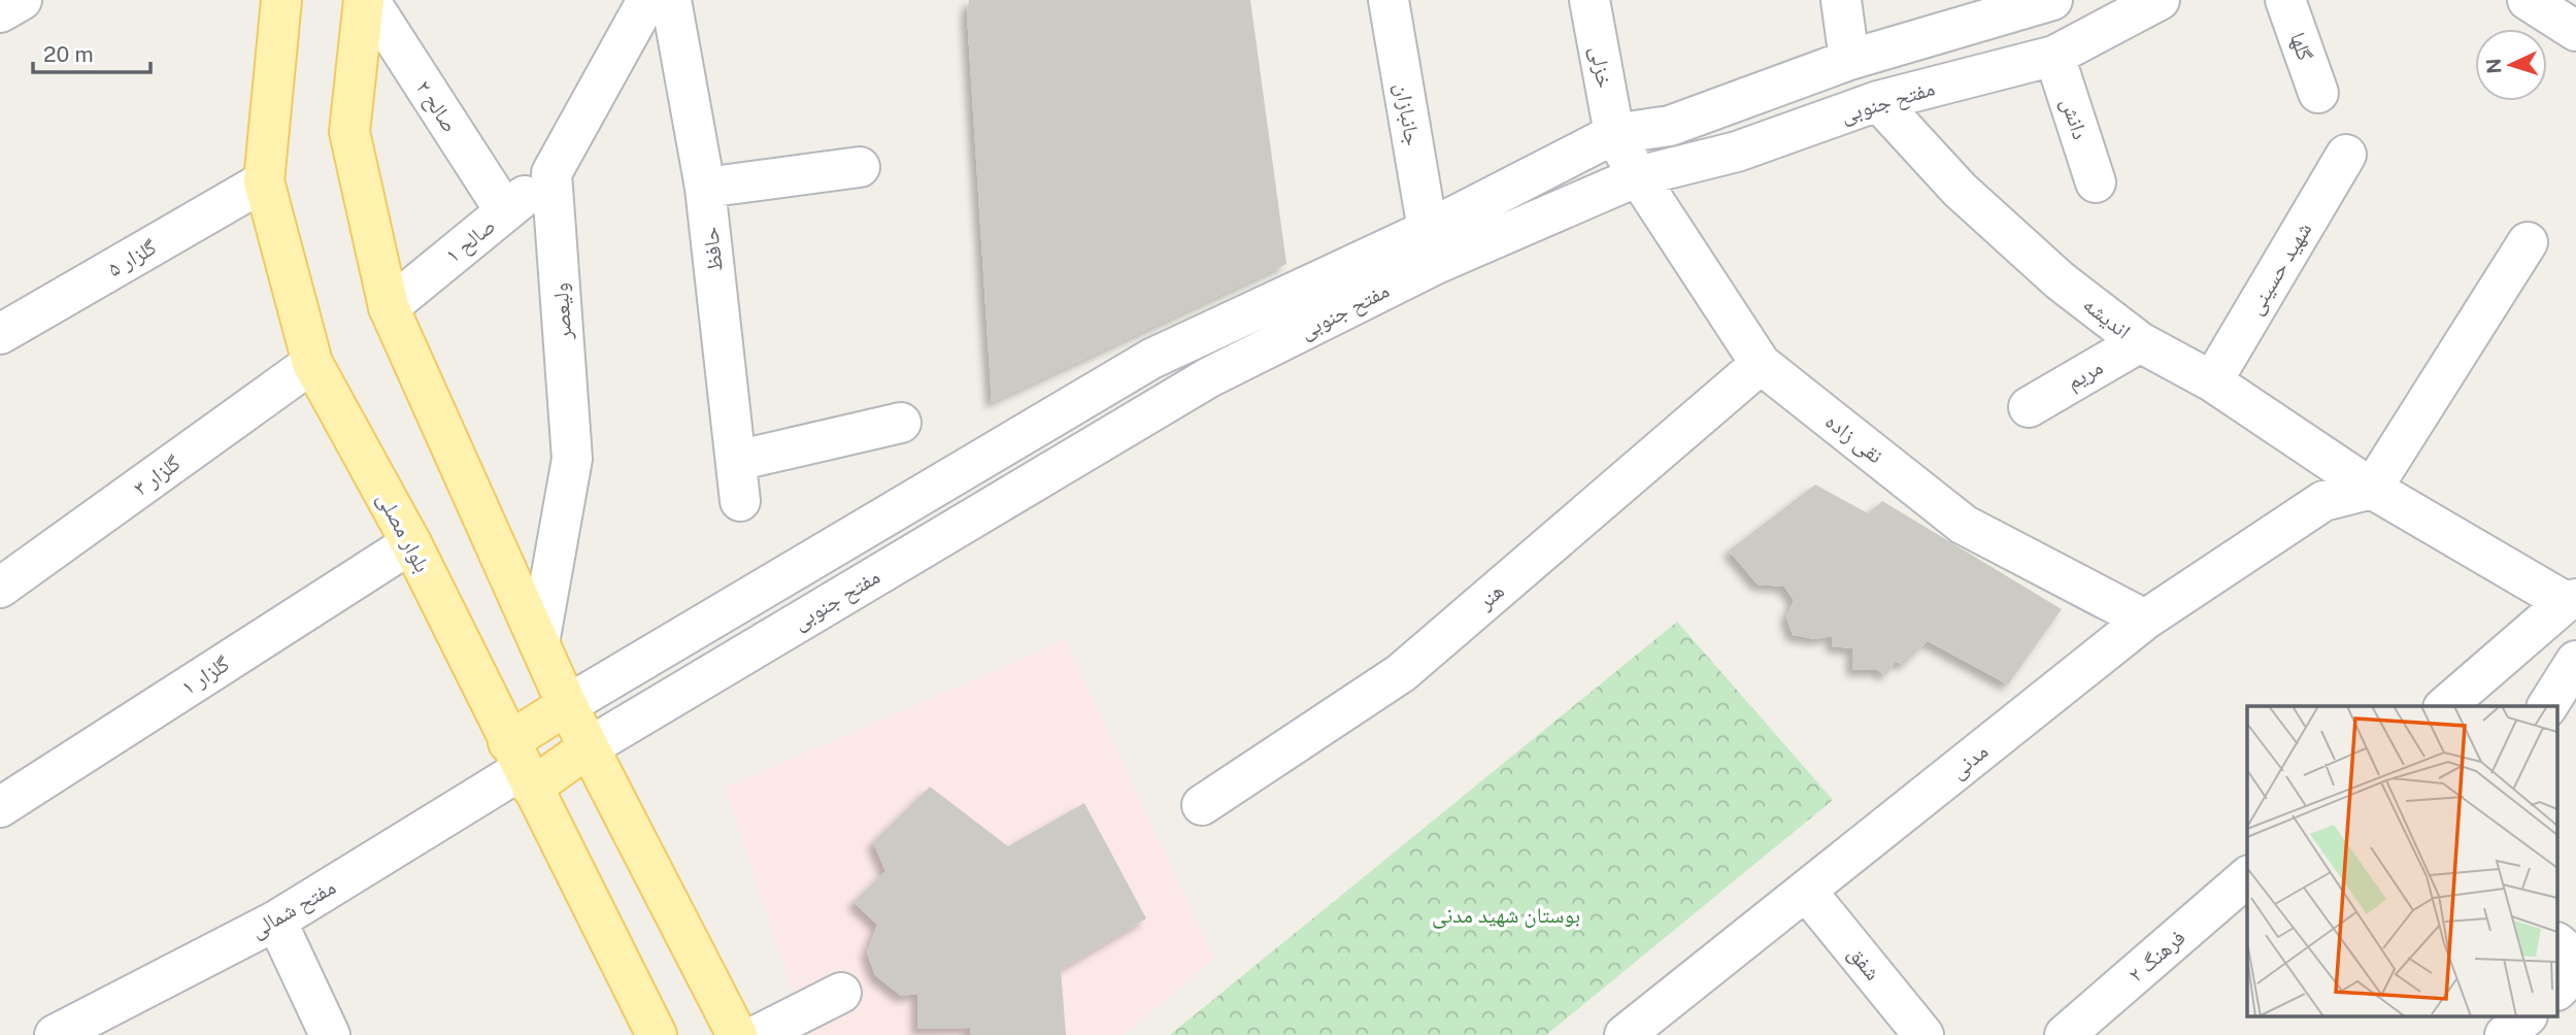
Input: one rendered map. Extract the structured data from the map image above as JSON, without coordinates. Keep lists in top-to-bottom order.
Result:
{
  "streets": {
    "main road": ["بلوار مصلی"],
    "street": [
      "گلها",
      "خزلی",
      "مفتح جنوبی",
      "صالح ۲",
      "جانبازان",
      "دانش",
      "صالح ۱",
      "حافظ",
      "گلزار ۵",
      "شهید حسینی",
      "ولیعصر",
      "اندیشه",
      "مریم",
      "نقی زاده",
      "گلزار ۳",
      "هنر",
      "گلزار ۱",
      "مدنی",
      "مفتح شمالی",
      "فرهنگ ۲",
      "شفق"
    ]
  },
  "crossings": [
    ["خزلی", "مفتح جنوبی"],
    ["خزلی", "نقی زاده"],
    ["مفتح جنوبی", "جانبازان"],
    ["مفتح جنوبی", "دانش"],
    ["مفتح جنوبی", "اندیشه"],
    ["مفتح جنوبی", "نقی زاده"],
    ["صالح ۲", "صالح ۱"],
    ["صالح ۱", "ولیعصر"],
    ["گلزار ۵", "بلوار مصلی"],
    ["شهید حسینی", "اندیشه"],
    ["اندیشه", "مریم"],
    ["اندیشه", "مدنی"],
    ["نقی زاده", "هنر"],
    ["نقی زاده", "مدنی"],
    ["گلزار ۳", "بلوار مصلی"],
    ["بلوار مصلی", "گلزار ۱"],
    ["بلوار مصلی", "مفتح شمالی"],
    ["مدنی", "شفق"]
  ],
  "parks": ["بوستان شهید مدنی"],
  "scale_bar": "20 m",
  "north": "left"
}
